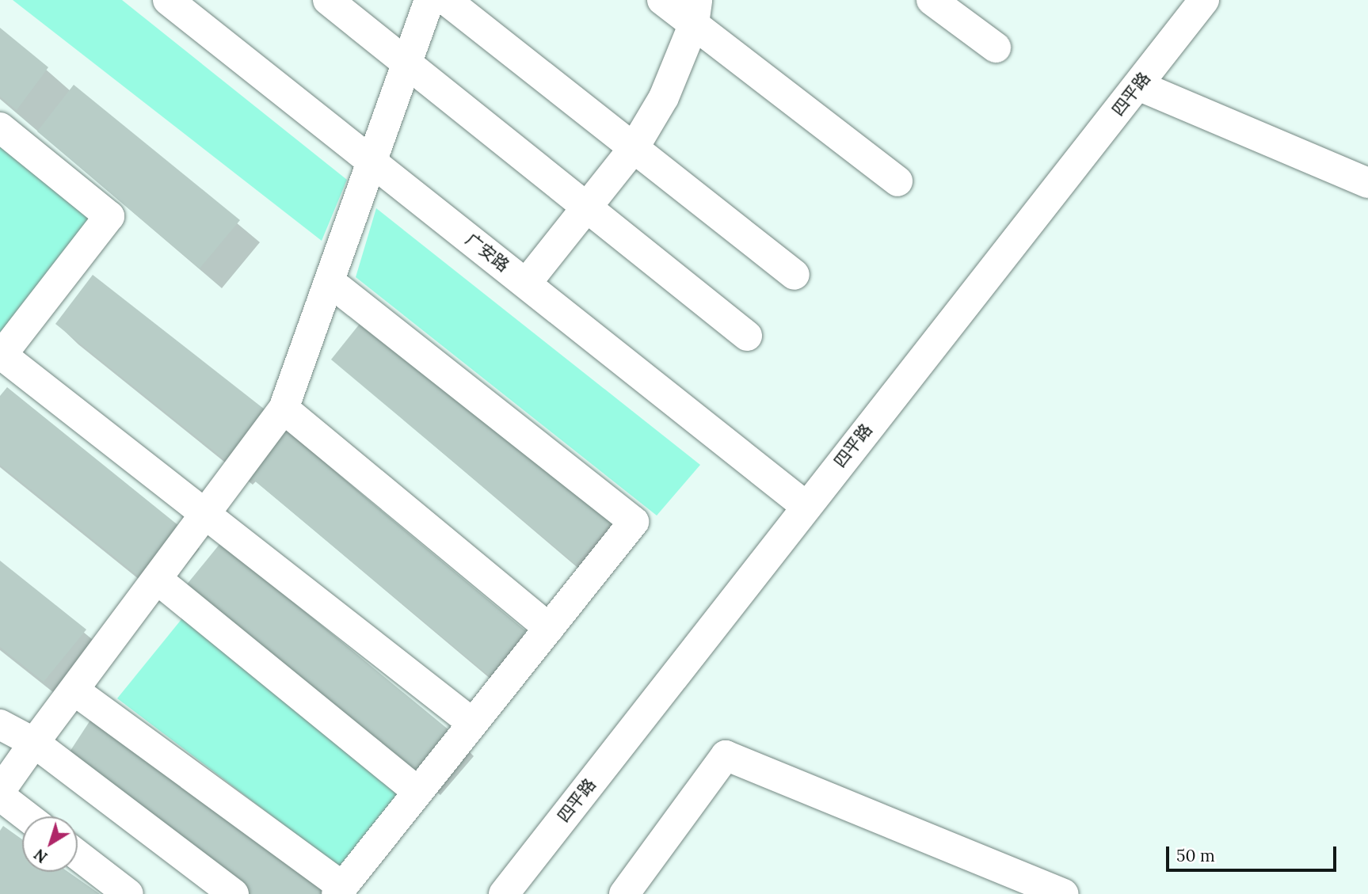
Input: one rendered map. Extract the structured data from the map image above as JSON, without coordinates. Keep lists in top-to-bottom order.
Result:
{
  "streets": {
    "street": ["四平路", "广安路"]
  },
  "crossings": [
    ["四平路", "广安路"]
  ],
  "scale_bar": "50 m",
  "north": "bottom left"
}
